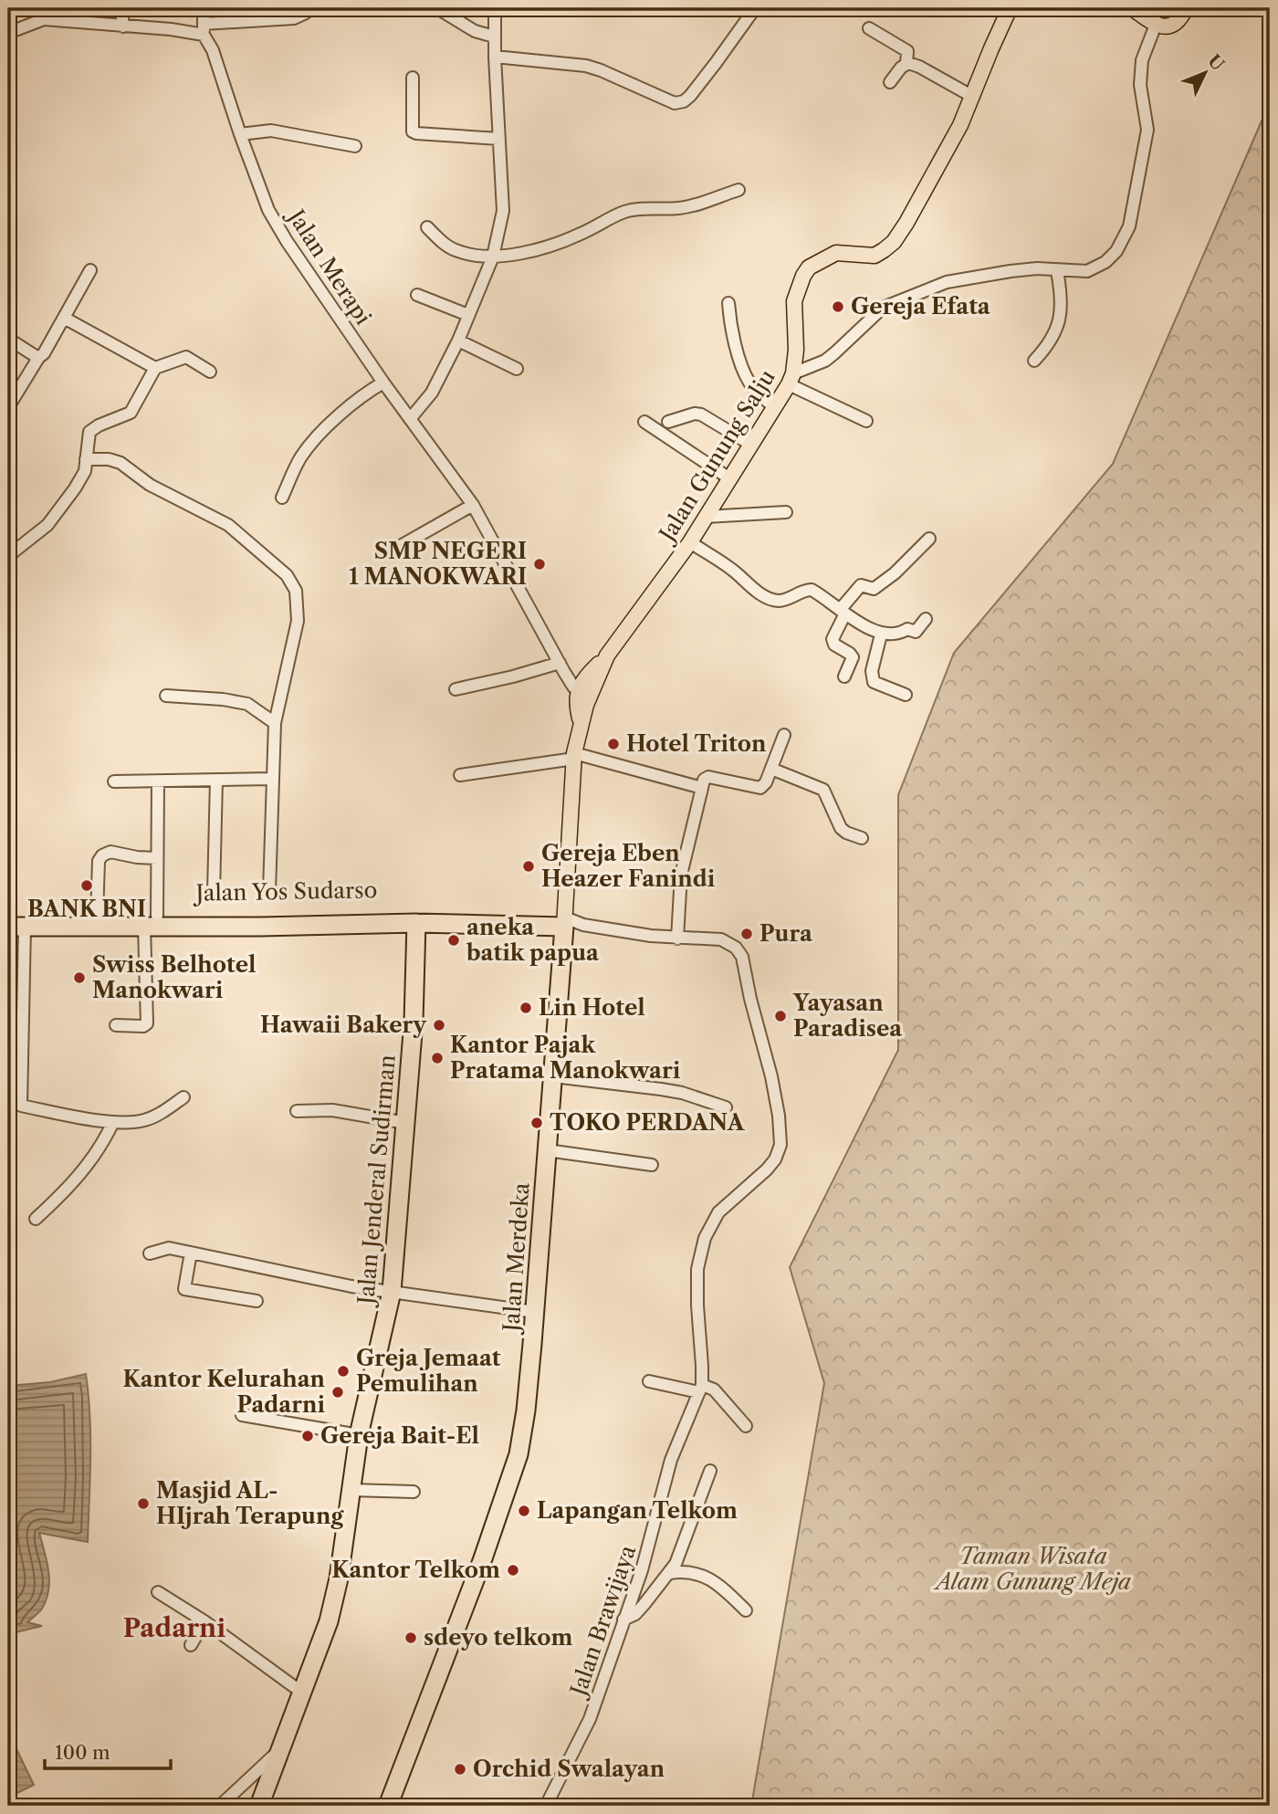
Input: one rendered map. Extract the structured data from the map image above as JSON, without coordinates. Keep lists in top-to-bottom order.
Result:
{
  "streets": {
    "highway": ["Jalan Yos Sudarso", "Jalan Jenderal Sudirman", "Jalan Merdeka"],
    "main road": ["Jalan Gunung Salju"],
    "street": ["Jalan Merapi", "Jalan Brawijaya"]
  },
  "crossings": [
    ["Jalan Merapi", "Jalan Gunung Salju"],
    ["Jalan Yos Sudarso", "Jalan Jenderal Sudirman"],
    ["Jalan Yos Sudarso", "Jalan Merdeka"],
    ["Jalan Yos Sudarso", "Jalan Brawijaya"],
    ["Jalan Merdeka", "Jalan Brawijaya"]
  ],
  "districts": ["Padarni"],
  "parks": ["Taman Wisata Alam Gunung Meja"],
  "places": [
    "Gereja Efata",
    "SMP NEGERI 1 MANOKWARI",
    "Hotel Triton",
    "Gereja Eben Heazer Fanindi",
    "BANK BNI",
    "Pura",
    "aneka batik papua",
    "Swiss Belhotel Manokwari",
    "Lin Hotel",
    "Yayasan Paradisea",
    "Hawaii Bakery",
    "Kantor Pajak Pratama Manokwari",
    "TOKO PERDANA",
    "Greja Jemaat Pemulihan",
    "Kantor Kelurahan Padarni",
    "Gereja Bait-El",
    "Masjid AL- HIjrah Terapung",
    "Lapangan Telkom",
    "Kantor Telkom",
    "sdeyo telkom",
    "Orchid Swalayan"
  ],
  "scale_bar": "100 m",
  "north": "top right"
}
